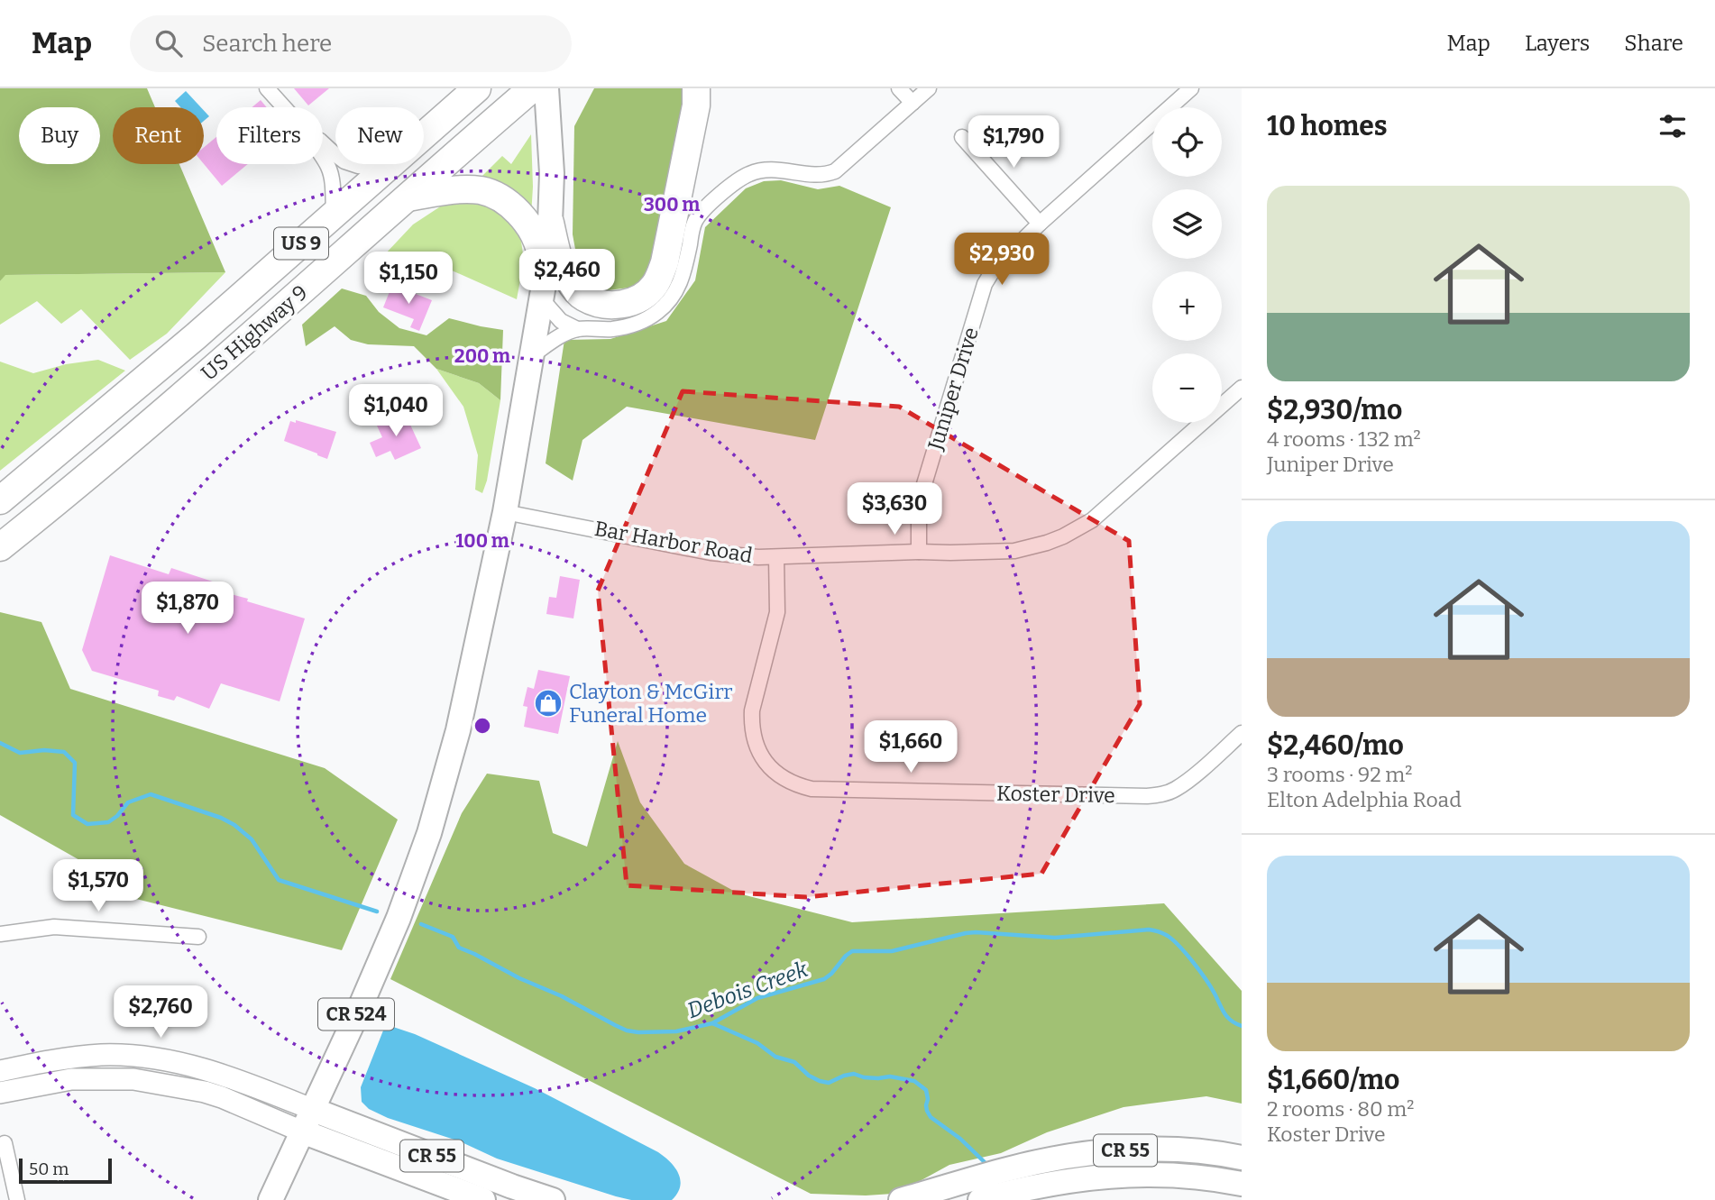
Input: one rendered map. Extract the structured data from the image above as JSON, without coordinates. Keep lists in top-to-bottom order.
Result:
{
  "streets": {
    "highway": ["US 9", "US Highway 9"],
    "main road": ["CR 524", "CR 55"],
    "street": ["Juniper Drive", "Bar Harbor Road", "Koster Drive"]
  },
  "crossings": [
    ["Juniper Drive", "Bar Harbor Road"],
    ["Bar Harbor Road", "Koster Drive"],
    ["Bar Harbor Road", "CR 524"],
    ["CR 524", "CR 55"]
  ],
  "water": ["Debois Creek"],
  "places": {
    "shop": ["Clayton & McGirr Funeral Home"]
  },
  "scale_bar": "50 m",
  "page": {
    "header": "Map",
    "search": "Search here",
    "nav": ["Map", "Layers", "Share"],
    "heading": "10 homes",
    "map_buttons": ["+", "−"],
    "chip": [
      "Buy",
      "Rent",
      "Filters",
      "New"
    ],
    "price": [
      "$1,790",
      "$2,930",
      "$2,460",
      "$1,150",
      "$1,040",
      "$3,630",
      "$1,870",
      "$1,660",
      "$1,570",
      "$2,760"
    ],
    "list": [
      {
        "name": "$2,930/mo",
        "note": "4 rooms · 132 m² · Juniper Drive"
      },
      {
        "name": "$2,460/mo",
        "note": "3 rooms · 92 m² · Elton Adelphia Road"
      },
      {
        "name": "$1,660/mo",
        "note": "2 rooms · 80 m² · Koster Drive"
      }
    ],
    "scale": "50 m"
  },
  "rings": ["300 m", "200 m", "100 m"]
}
